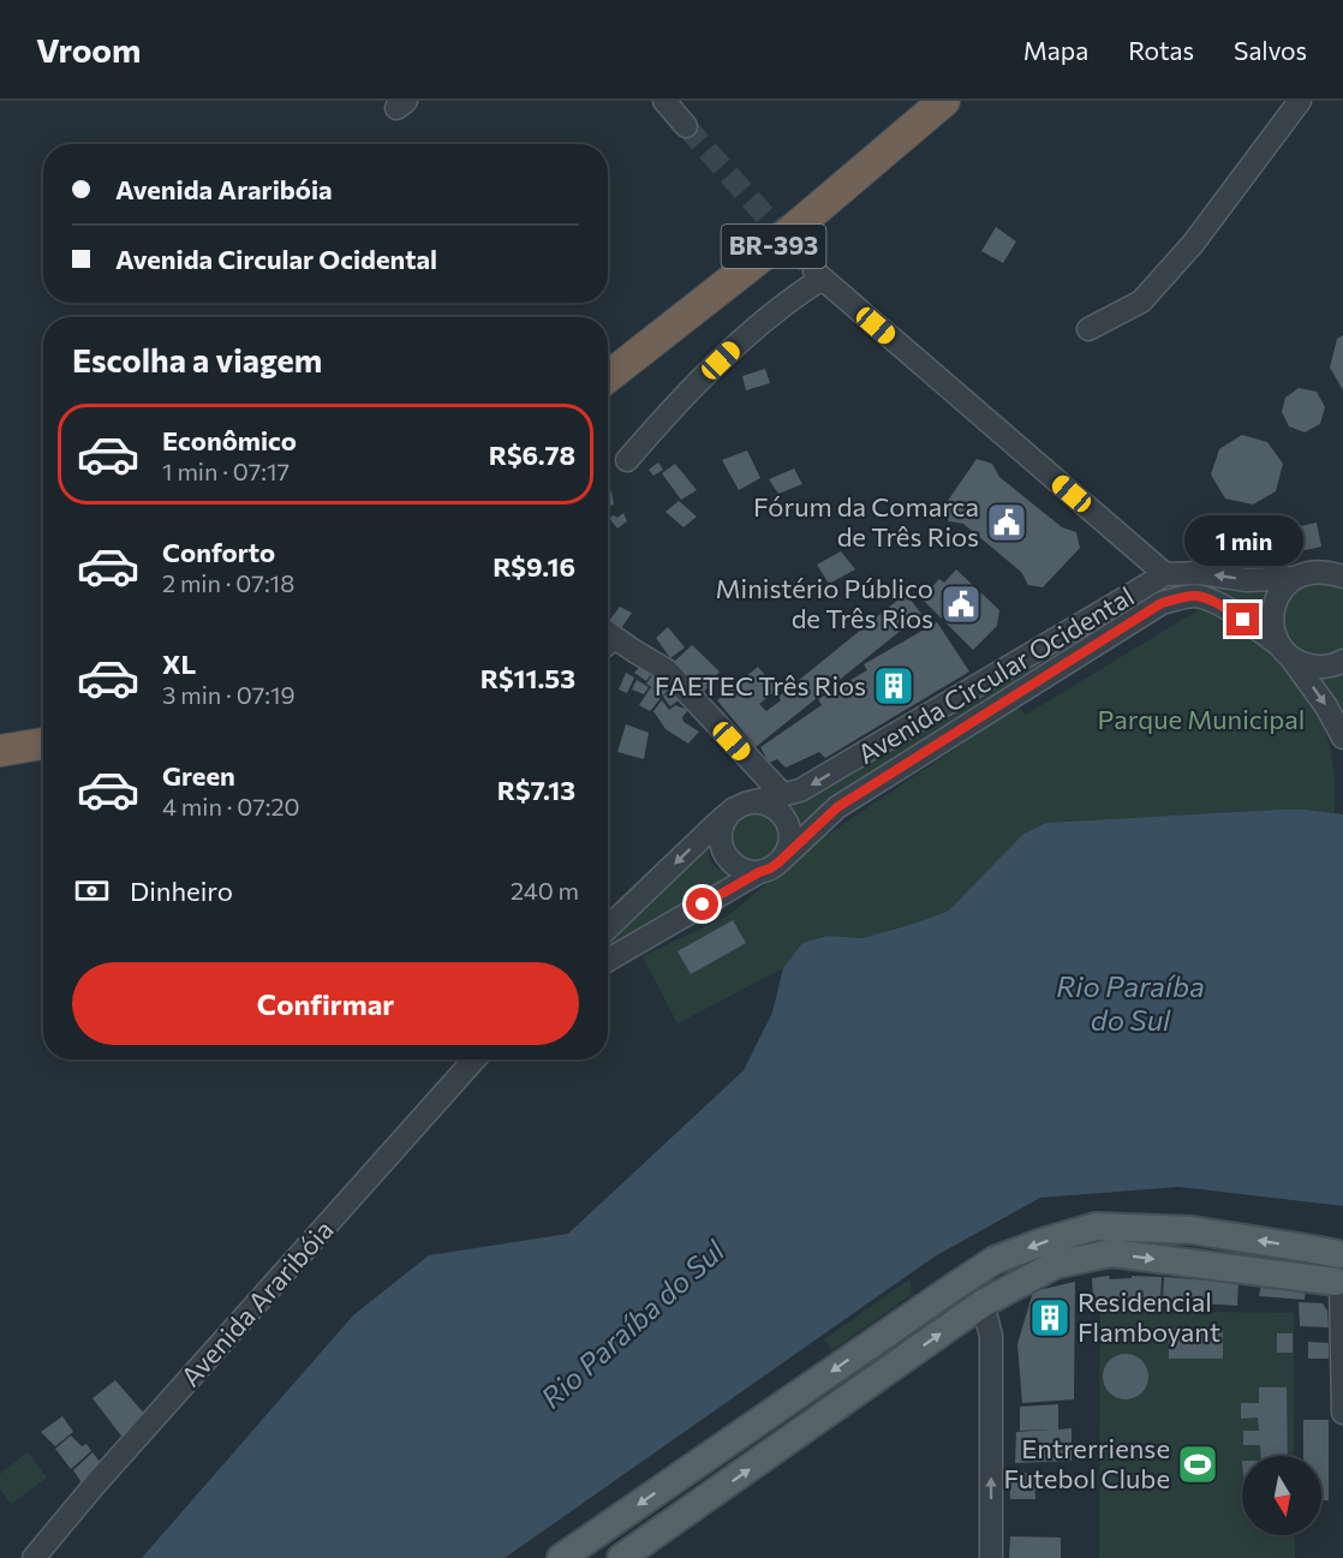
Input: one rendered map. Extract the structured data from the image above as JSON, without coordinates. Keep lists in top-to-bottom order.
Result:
{
  "streets": {
    "highway": ["BR-393"],
    "street": ["Avenida Circular Ocidental", "Avenida Araribóia"]
  },
  "water": ["Rio Paraíba do Sul"],
  "parks": ["Parque Municipal"],
  "places": {
    "public building": ["Fórum da Comarca de Três Rios", "Ministério Público de Três Rios"],
    "building": ["FAETEC Três Rios", "Residencial Flamboyant"],
    "sports": ["Entrerriense Futebol Clube"]
  },
  "north": "bottom",
  "page": {
    "header": "Vroom",
    "nav": ["Mapa", "Rotas", "Salvos"],
    "banner": ["Avenida Araribóia", "Avenida Circular Ocidental"],
    "heading": "Escolha a viagem",
    "list": [
      {
        "name": "Econômico",
        "note": "1 min · 07:17",
        "value": "R$6.78"
      },
      {
        "name": "Conforto",
        "note": "2 min · 07:18",
        "value": "R$9.16"
      },
      {
        "name": "XL",
        "note": "3 min · 07:19",
        "value": "R$11.53"
      },
      {
        "name": "Green",
        "note": "4 min · 07:20",
        "value": "R$7.13"
      }
    ],
    "bubble": "1 min",
    "pay": ["Dinheiro", "240 m"],
    "buttons": "Confirmar"
  }
}
